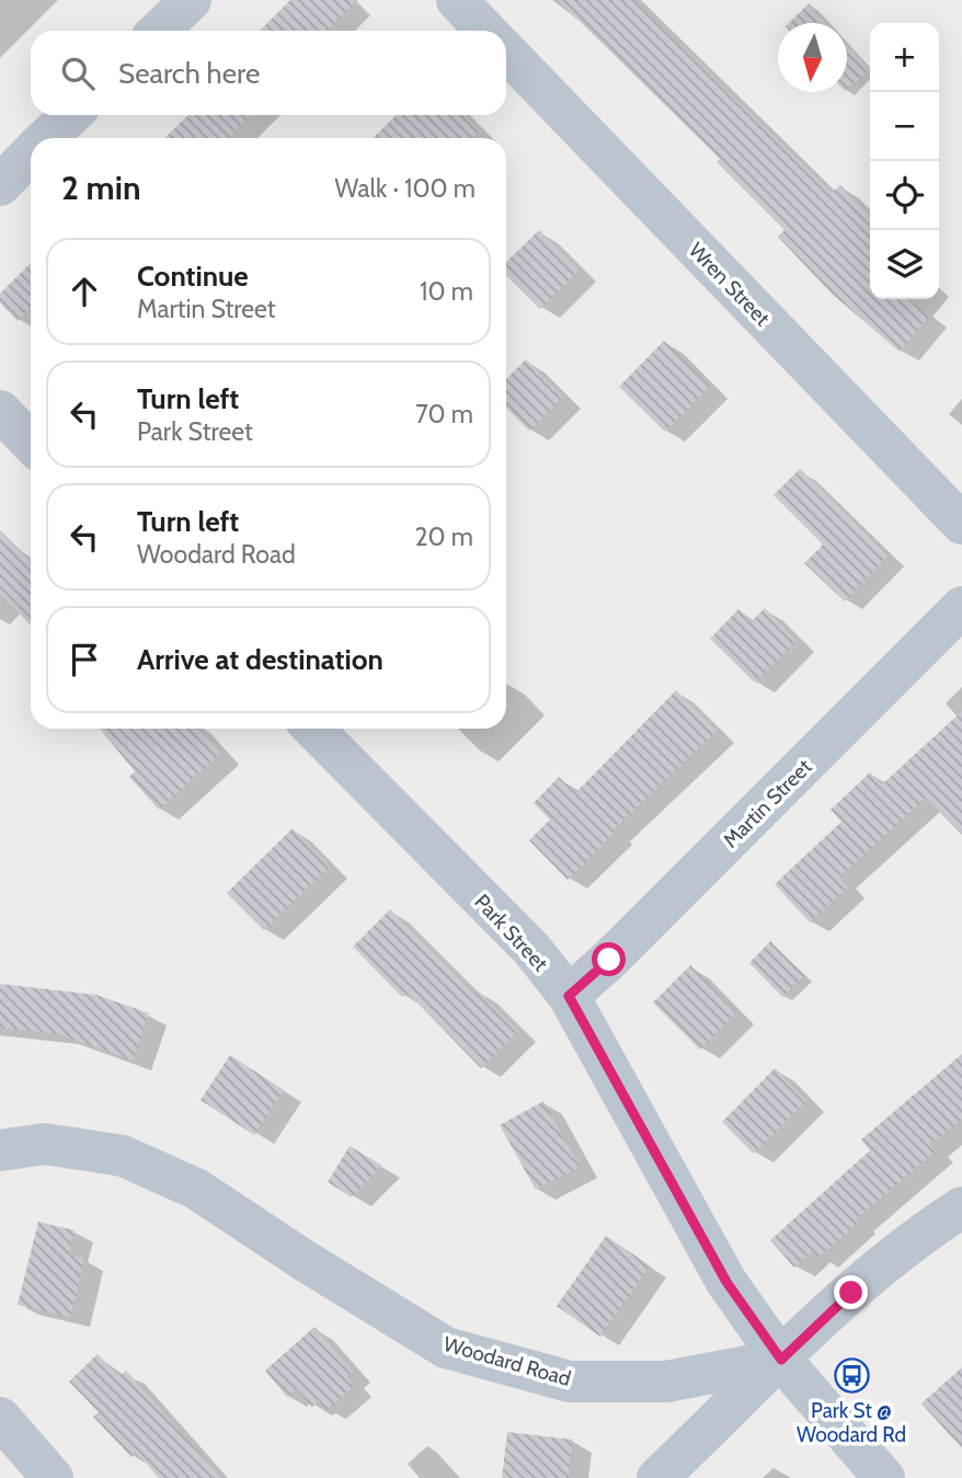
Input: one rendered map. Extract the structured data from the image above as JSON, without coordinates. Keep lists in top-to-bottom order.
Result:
{
  "streets": {
    "street": [
      "Wren Street",
      "Martin Street",
      "Park Street",
      "Woodard Road"
    ]
  },
  "crossings": [
    ["Martin Street", "Park Street"],
    ["Park Street", "Woodard Road"]
  ],
  "places": {
    "bus stop": ["Park St @ Woodard Rd"]
  },
  "north": "bottom",
  "page": {
    "map_buttons": ["+", "−"],
    "search": "Search here",
    "heading": ["2 min", "Walk · 100 m"],
    "list": [
      ["Continue", "Martin Street", "10 m"],
      ["Turn left", "Park Street", "70 m"],
      ["Turn left", "Woodard Road", "20 m"],
      "Arrive at destination"
    ]
  }
}
